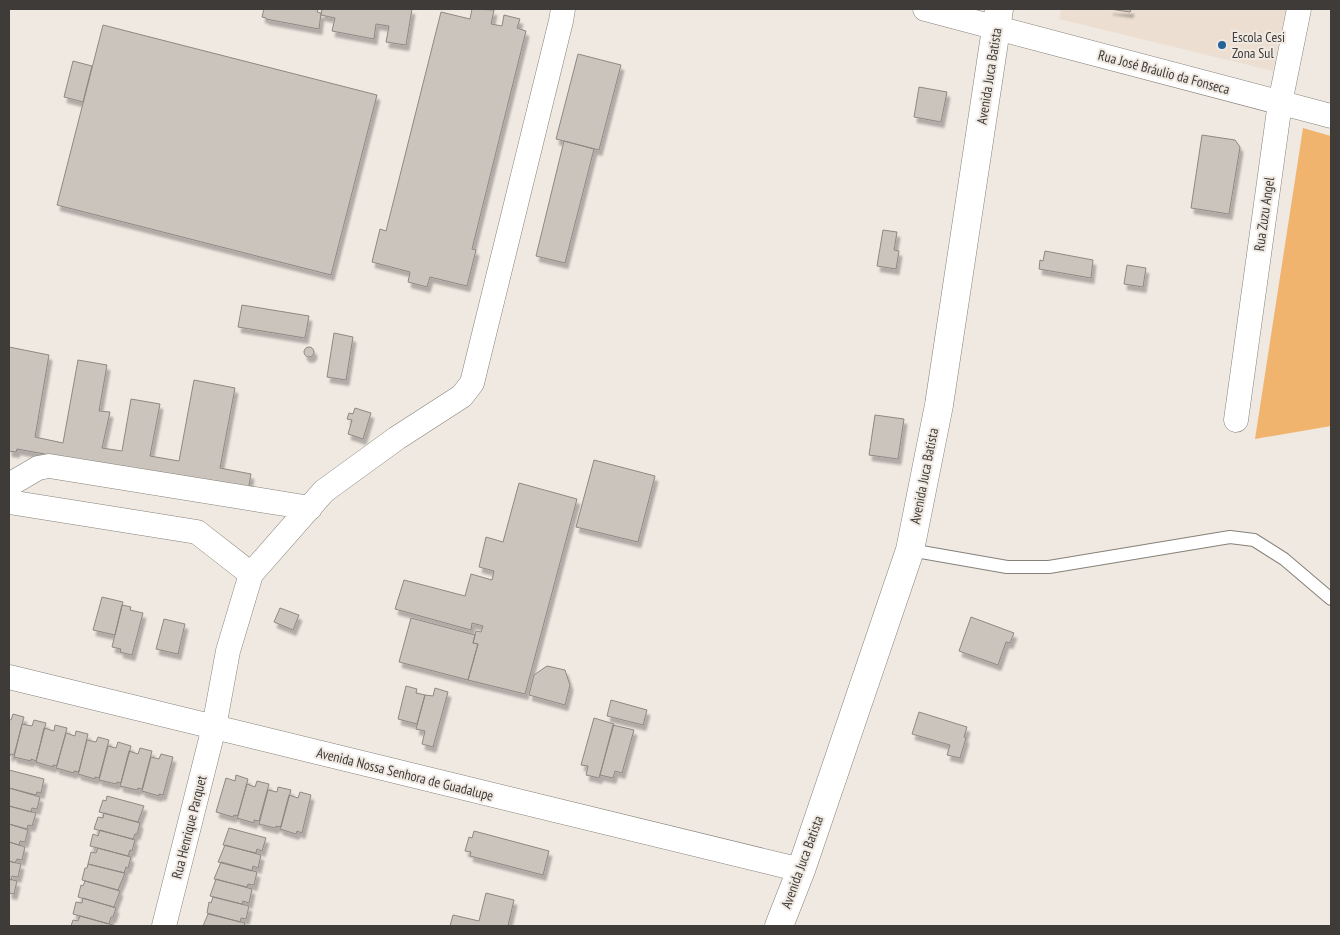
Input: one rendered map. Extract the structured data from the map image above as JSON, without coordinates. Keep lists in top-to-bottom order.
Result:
{
  "streets": {
    "main road": ["Avenida Juca Batista"],
    "street": [
      "Rua José Bráulio da Fonseca",
      "Rua Zuzu Angel",
      "Avenida Nossa Senhora de Guadalupe",
      "Rua Henrique Parquet"
    ]
  },
  "crossings": [
    ["Rua José Bráulio da Fonseca", "Avenida Juca Batista"],
    ["Rua José Bráulio da Fonseca", "Rua Zuzu Angel"],
    ["Avenida Juca Batista", "Avenida Nossa Senhora de Guadalupe"],
    ["Avenida Nossa Senhora de Guadalupe", "Rua Henrique Parquet"]
  ],
  "places": ["Escola Cesi Zona Sul"]
}
